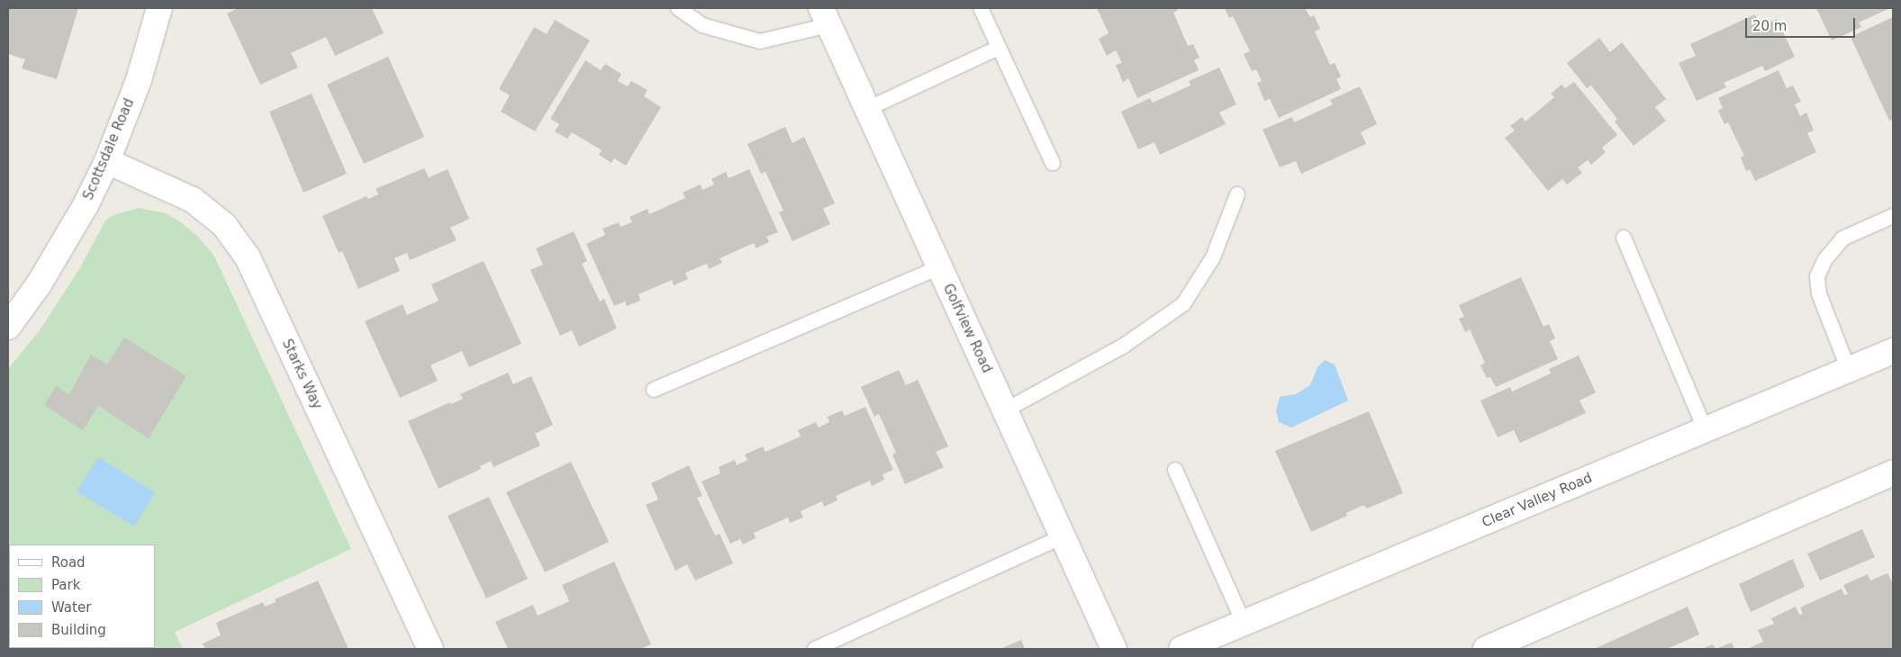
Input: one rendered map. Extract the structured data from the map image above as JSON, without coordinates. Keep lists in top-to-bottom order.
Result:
{
  "streets": {
    "street": [
      "Scottsdale Road",
      "Golfview Road",
      "Starks Way",
      "Clear Valley Road"
    ]
  },
  "crossings": [
    ["Scottsdale Road", "Starks Way"]
  ],
  "legend": [
    "Road",
    "Park",
    "Water",
    "Building"
  ],
  "scale_bar": "20 m"
}
